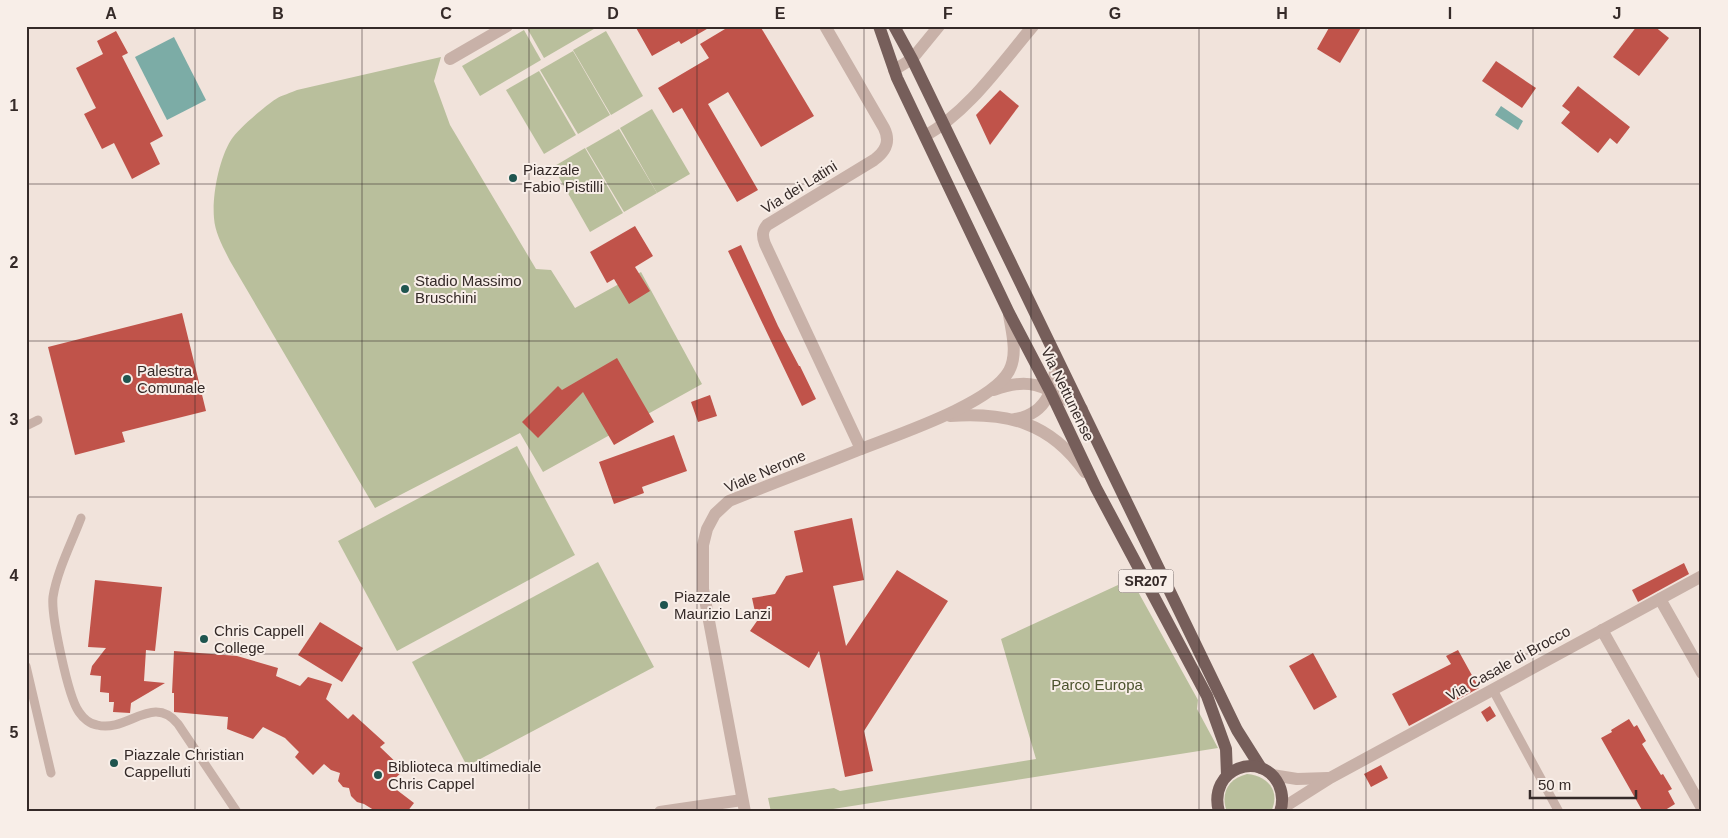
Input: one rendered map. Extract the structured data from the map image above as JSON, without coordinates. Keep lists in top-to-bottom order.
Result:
{
  "streets": {
    "main road": ["Via Nettunense", "SR207"],
    "street": ["Via dei Latini", "Viale Nerone", "Via Casale di Brocco"]
  },
  "crossings": [
    ["Via dei Latini", "Viale Nerone"],
    ["Via Nettunense", "Viale Nerone"],
    ["Via Nettunense", "Via Casale di Brocco"]
  ],
  "parks": ["Parco Europa"],
  "places": [
    "Piazzale Fabio Pistilli",
    "Stadio Massimo Bruschini",
    "Palestra Comunale",
    "Piazzale Maurizio Lanzi",
    "Chris Cappell College",
    "Piazzale Christian Cappelluti",
    "Biblioteca multimediale Chris Cappel"
  ],
  "scale_bar": "50 m",
  "grid": {
    "columns": [
      "A",
      "B",
      "C",
      "D",
      "E",
      "F",
      "G",
      "H",
      "I",
      "J"
    ],
    "rows": [
      "1",
      "2",
      "3",
      "4",
      "5"
    ]
  }
}
